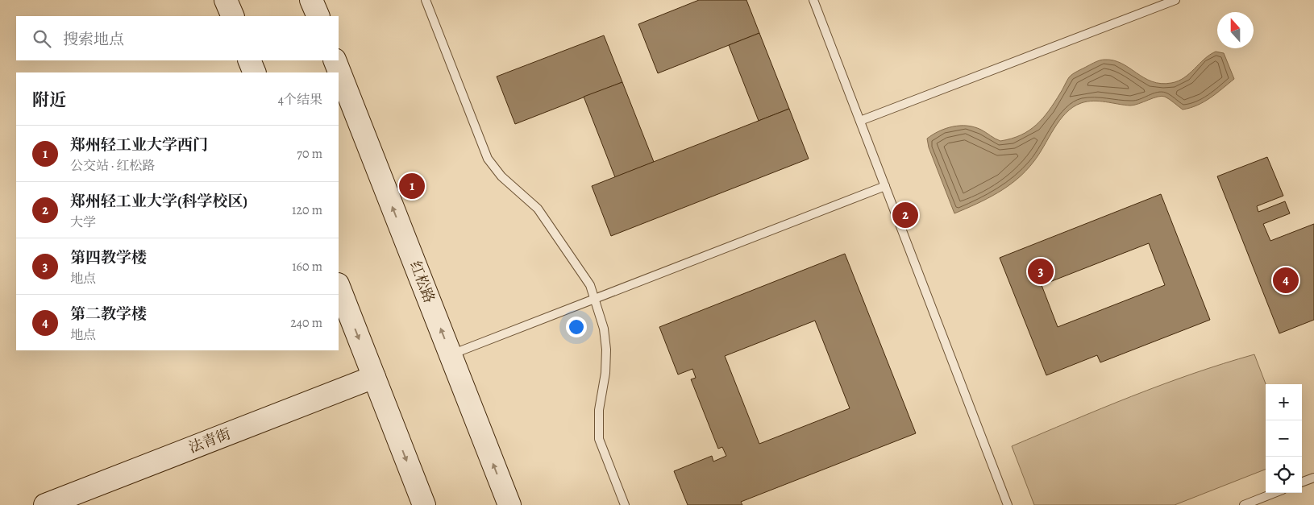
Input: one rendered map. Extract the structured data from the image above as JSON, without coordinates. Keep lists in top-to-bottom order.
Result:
{
  "streets": {
    "main road": ["红松路", "法青街"]
  },
  "north": "top",
  "page": {
    "search": "搜索地点",
    "heading": ["附近", "4个结果"],
    "list": [
      {
        "mark": "1",
        "name": "郑州轻工业大学西门",
        "note": "公交站 · 红松路",
        "value": "70 m"
      },
      {
        "mark": "2",
        "name": "郑州轻工业大学(科学校区)",
        "note": "大学",
        "value": "120 m"
      },
      {
        "mark": "3",
        "name": "第四教学楼",
        "note": "地点",
        "value": "160 m"
      },
      {
        "mark": "4",
        "name": "第二教学楼",
        "note": "地点",
        "value": "240 m"
      }
    ],
    "pins": [
      "1",
      "2",
      "3",
      "4"
    ],
    "map_buttons": ["+", "−"]
  }
}
